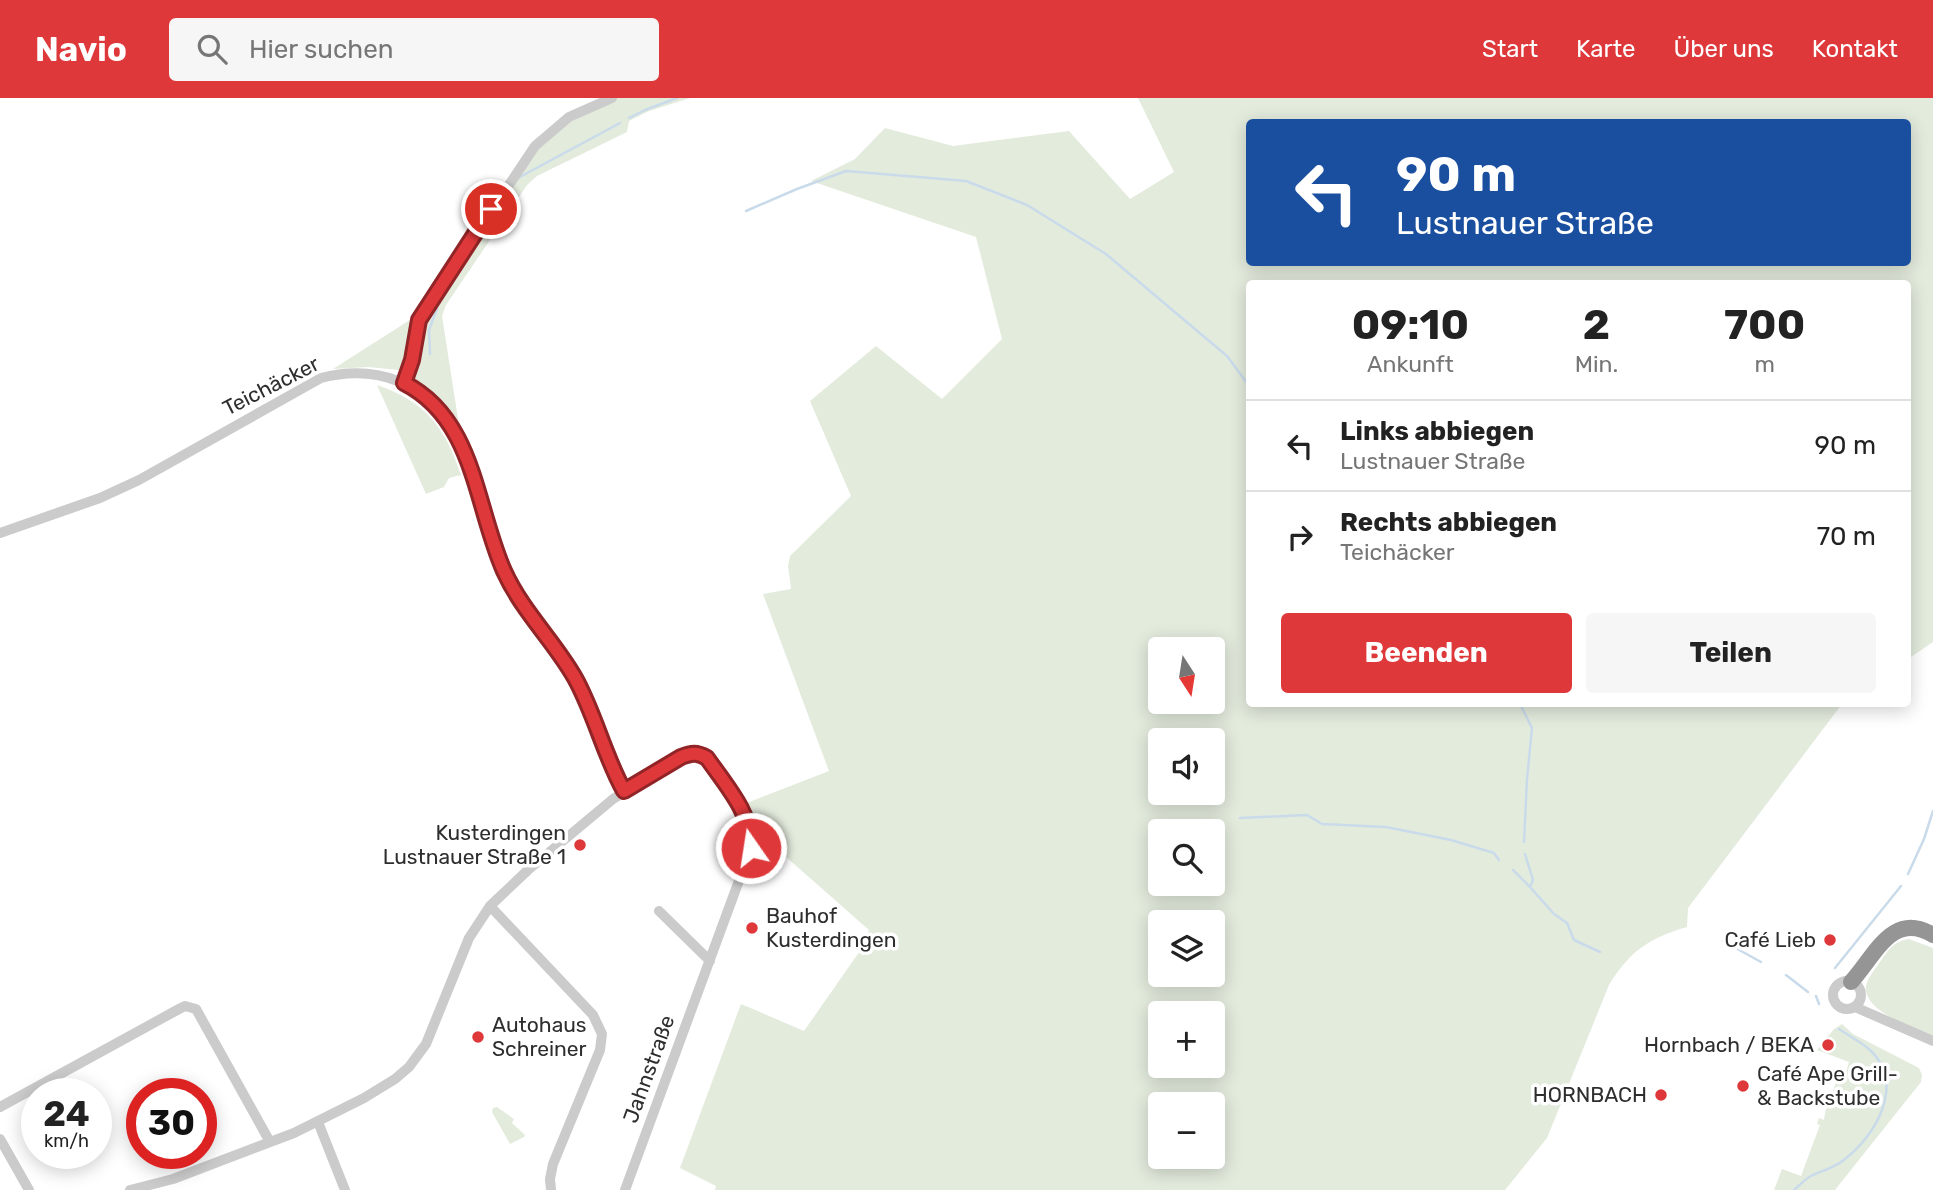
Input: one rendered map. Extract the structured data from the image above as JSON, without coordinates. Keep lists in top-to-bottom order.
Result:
{
  "streets": {
    "street": ["Teichäcker", "Jahnstraße"]
  },
  "crossings": [
    ["Teichäcker", "Jahnstraße"]
  ],
  "places": [
    "Kusterdingen Lustnauer Straße 1",
    "Bauhof Kusterdingen",
    "Café Lieb",
    "Autohaus Schreiner",
    "Hornbach / BEKA",
    "Café Ape Grill- & Backstube",
    "HORNBACH"
  ],
  "north": "bottom",
  "page": {
    "header": "Navio",
    "search": "Hier suchen",
    "nav": [
      "Start",
      "Karte",
      "Über uns",
      "Kontakt"
    ],
    "turn": ["90 m", "Lustnauer Straße"],
    "eta": [
      "09:10",
      "Ankunft",
      "2",
      "Min.",
      "700",
      "m"
    ],
    "list": [
      {
        "name": "Links abbiegen",
        "note": "Lustnauer Straße",
        "value": "90 m"
      },
      {
        "name": "Rechts abbiegen",
        "note": "Teichäcker",
        "value": "70 m"
      }
    ],
    "buttons": ["Beenden", "Teilen"],
    "map_buttons": ["+", "−"],
    "speed": "24 km/h",
    "limit": "30"
  }
}
